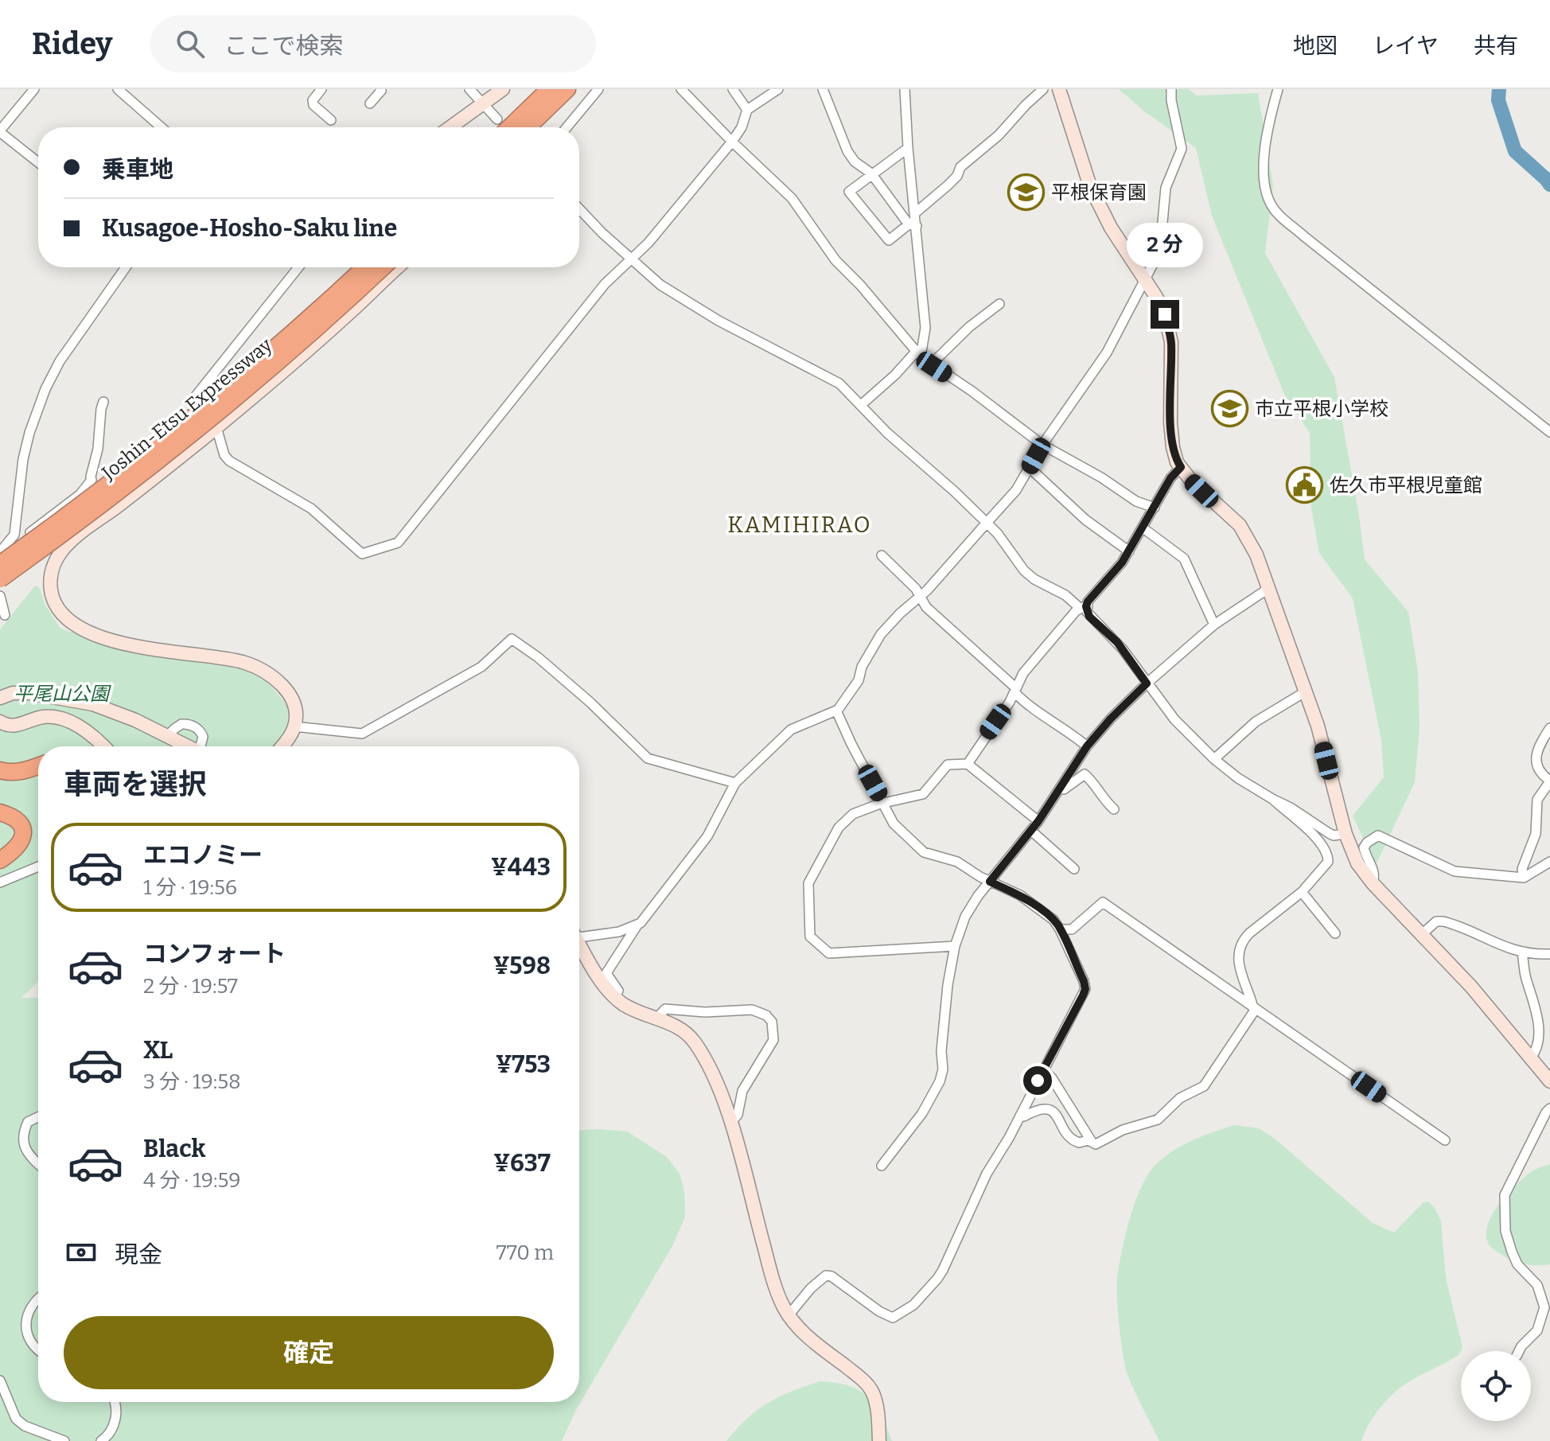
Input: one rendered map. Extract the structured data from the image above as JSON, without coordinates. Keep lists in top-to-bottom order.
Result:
{
  "streets": {
    "highway": ["Joshin-Etsu Expressway"]
  },
  "districts": ["KAMIHIRAO"],
  "parks": ["平尾山公園"],
  "places": {
    "school or university": ["平根保育園", "市立平根小学校"],
    "public building": ["佐久市平根児童館"]
  },
  "page": {
    "header": "Ridey",
    "search": "ここで検索",
    "nav": ["地図", "レイヤ", "共有"],
    "banner": ["乗車地", "Kusagoe-Hosho-Saku line"],
    "bubble": "2 分",
    "heading": "車両を選択",
    "list": [
      {
        "name": "エコノミー",
        "note": "1 分 · 19:56",
        "value": "¥443"
      },
      {
        "name": "コンフォート",
        "note": "2 分 · 19:57",
        "value": "¥598"
      },
      {
        "name": "XL",
        "note": "3 分 · 19:58",
        "value": "¥753"
      },
      {
        "name": "Black",
        "note": "4 分 · 19:59",
        "value": "¥637"
      }
    ],
    "pay": ["現金", "770 m"],
    "buttons": "確定"
  }
}
